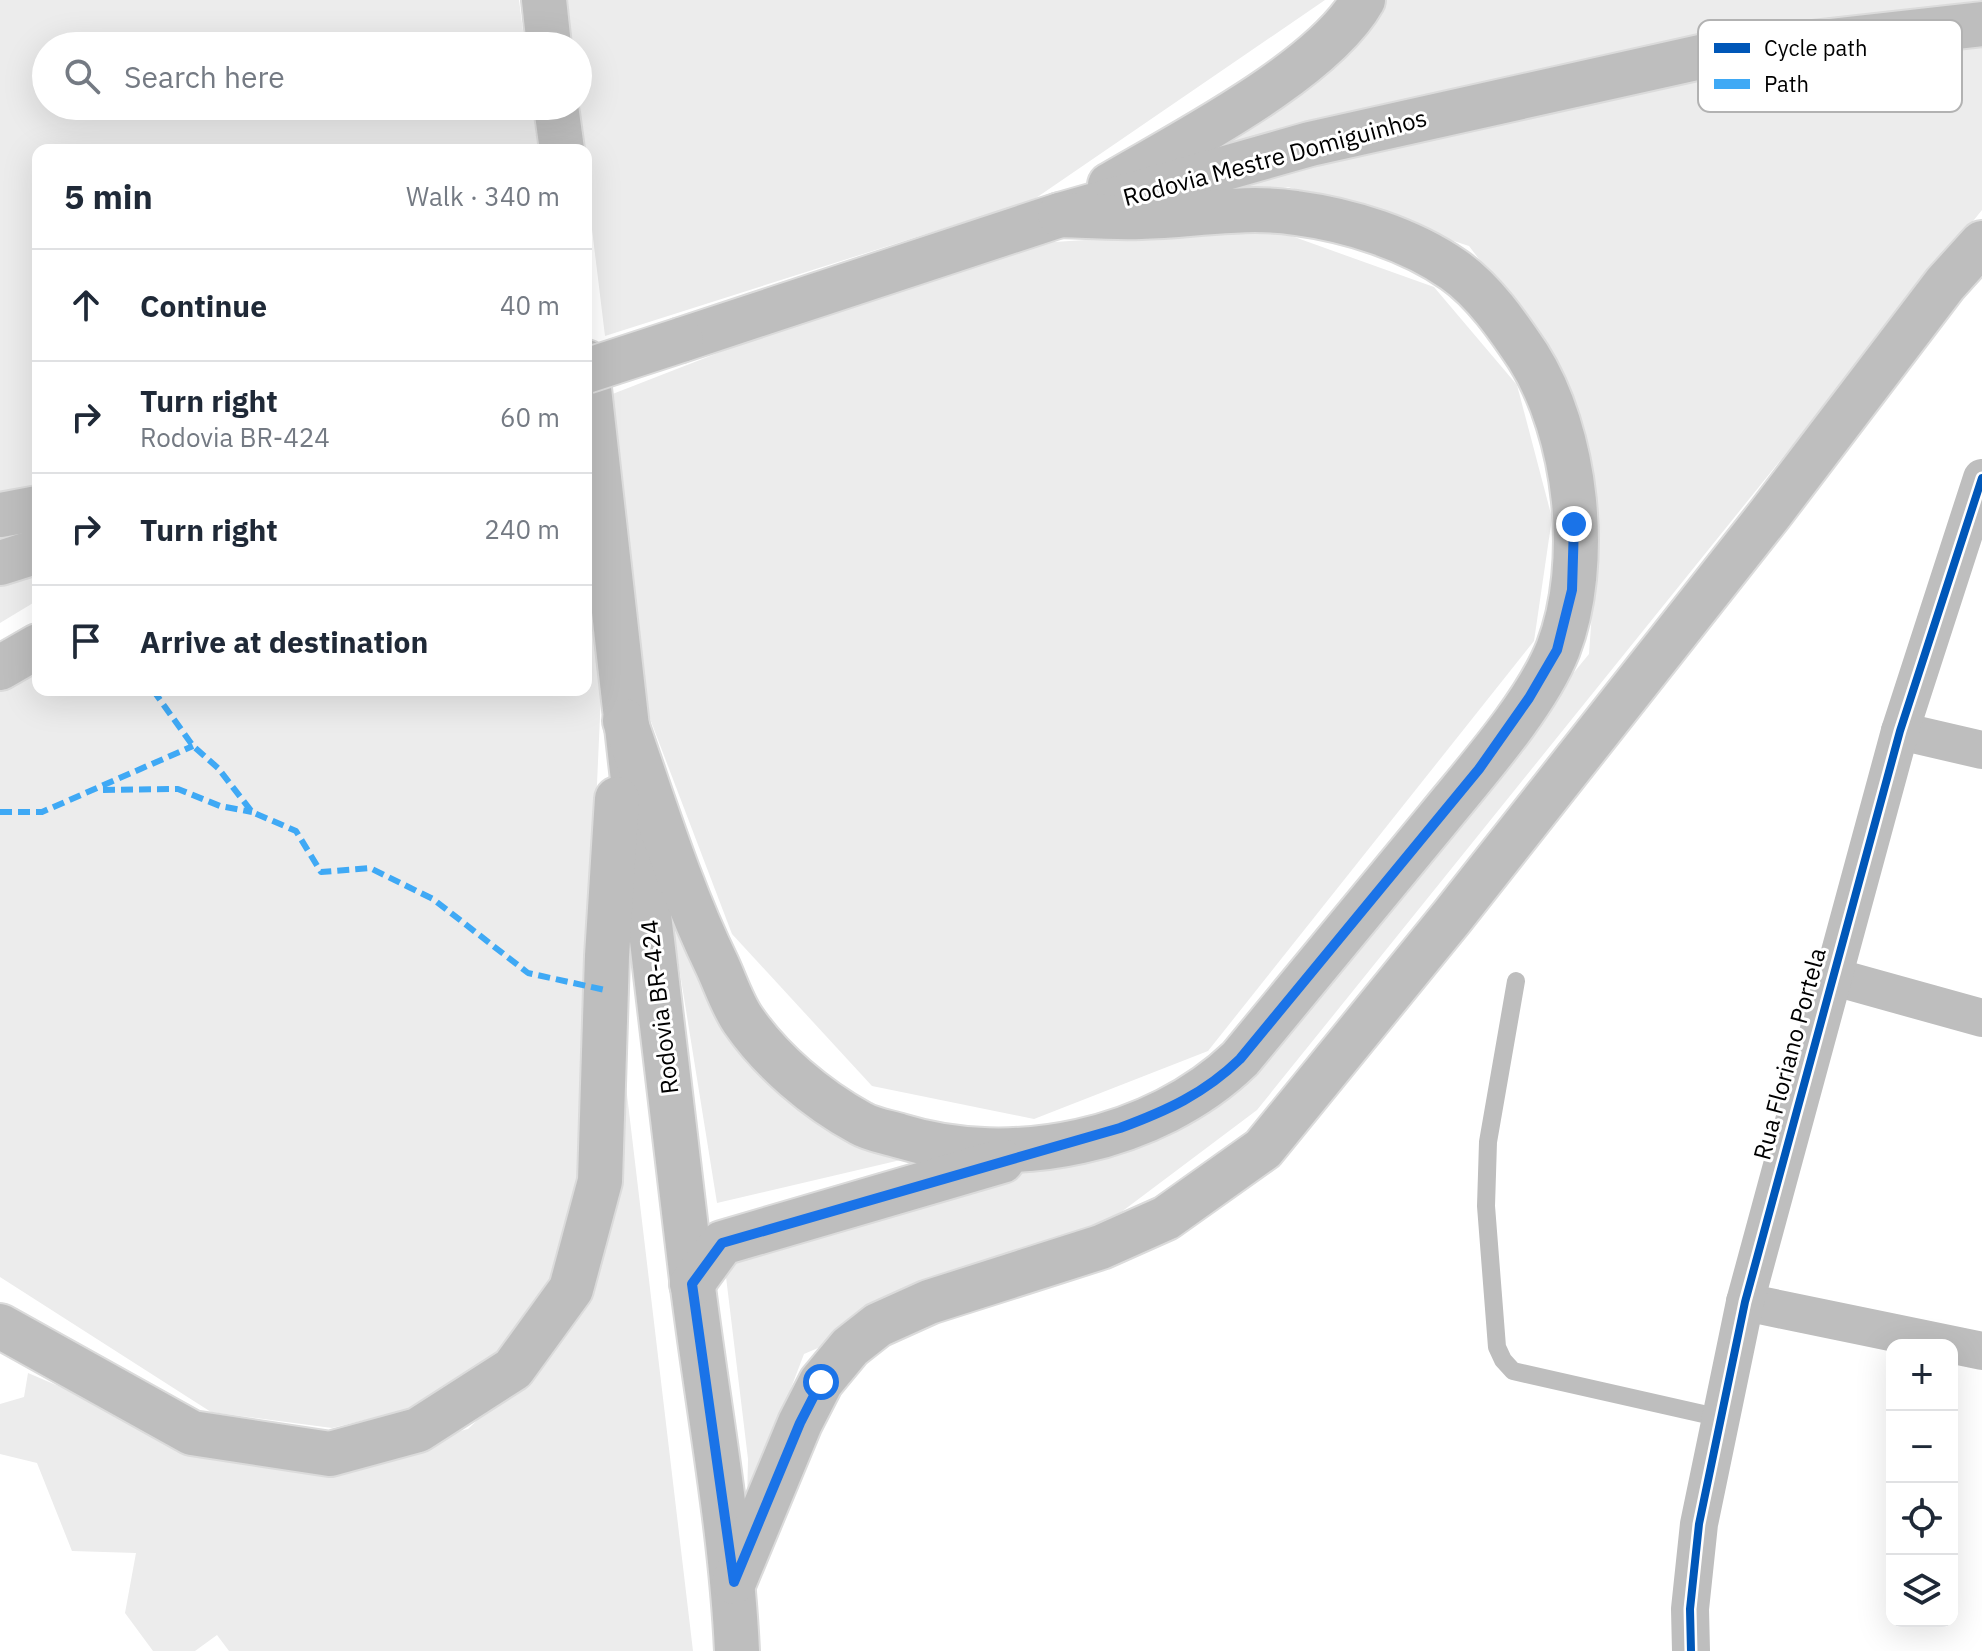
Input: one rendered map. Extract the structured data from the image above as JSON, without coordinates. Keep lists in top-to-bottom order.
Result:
{
  "streets": {
    "main road": ["Rodovia Mestre Domiguinhos", "Rodovia BR-424"],
    "street": ["Rua Floriano Portela"]
  },
  "legend": ["Cycle path", "Path"],
  "page": {
    "search": "Search here",
    "heading": ["5 min", "Walk · 340 m"],
    "list": [
      ["Continue", "40 m"],
      ["Turn right", "Rodovia BR-424", "60 m"],
      ["Turn right", "240 m"],
      "Arrive at destination"
    ],
    "map_buttons": ["+", "−"]
  }
}
